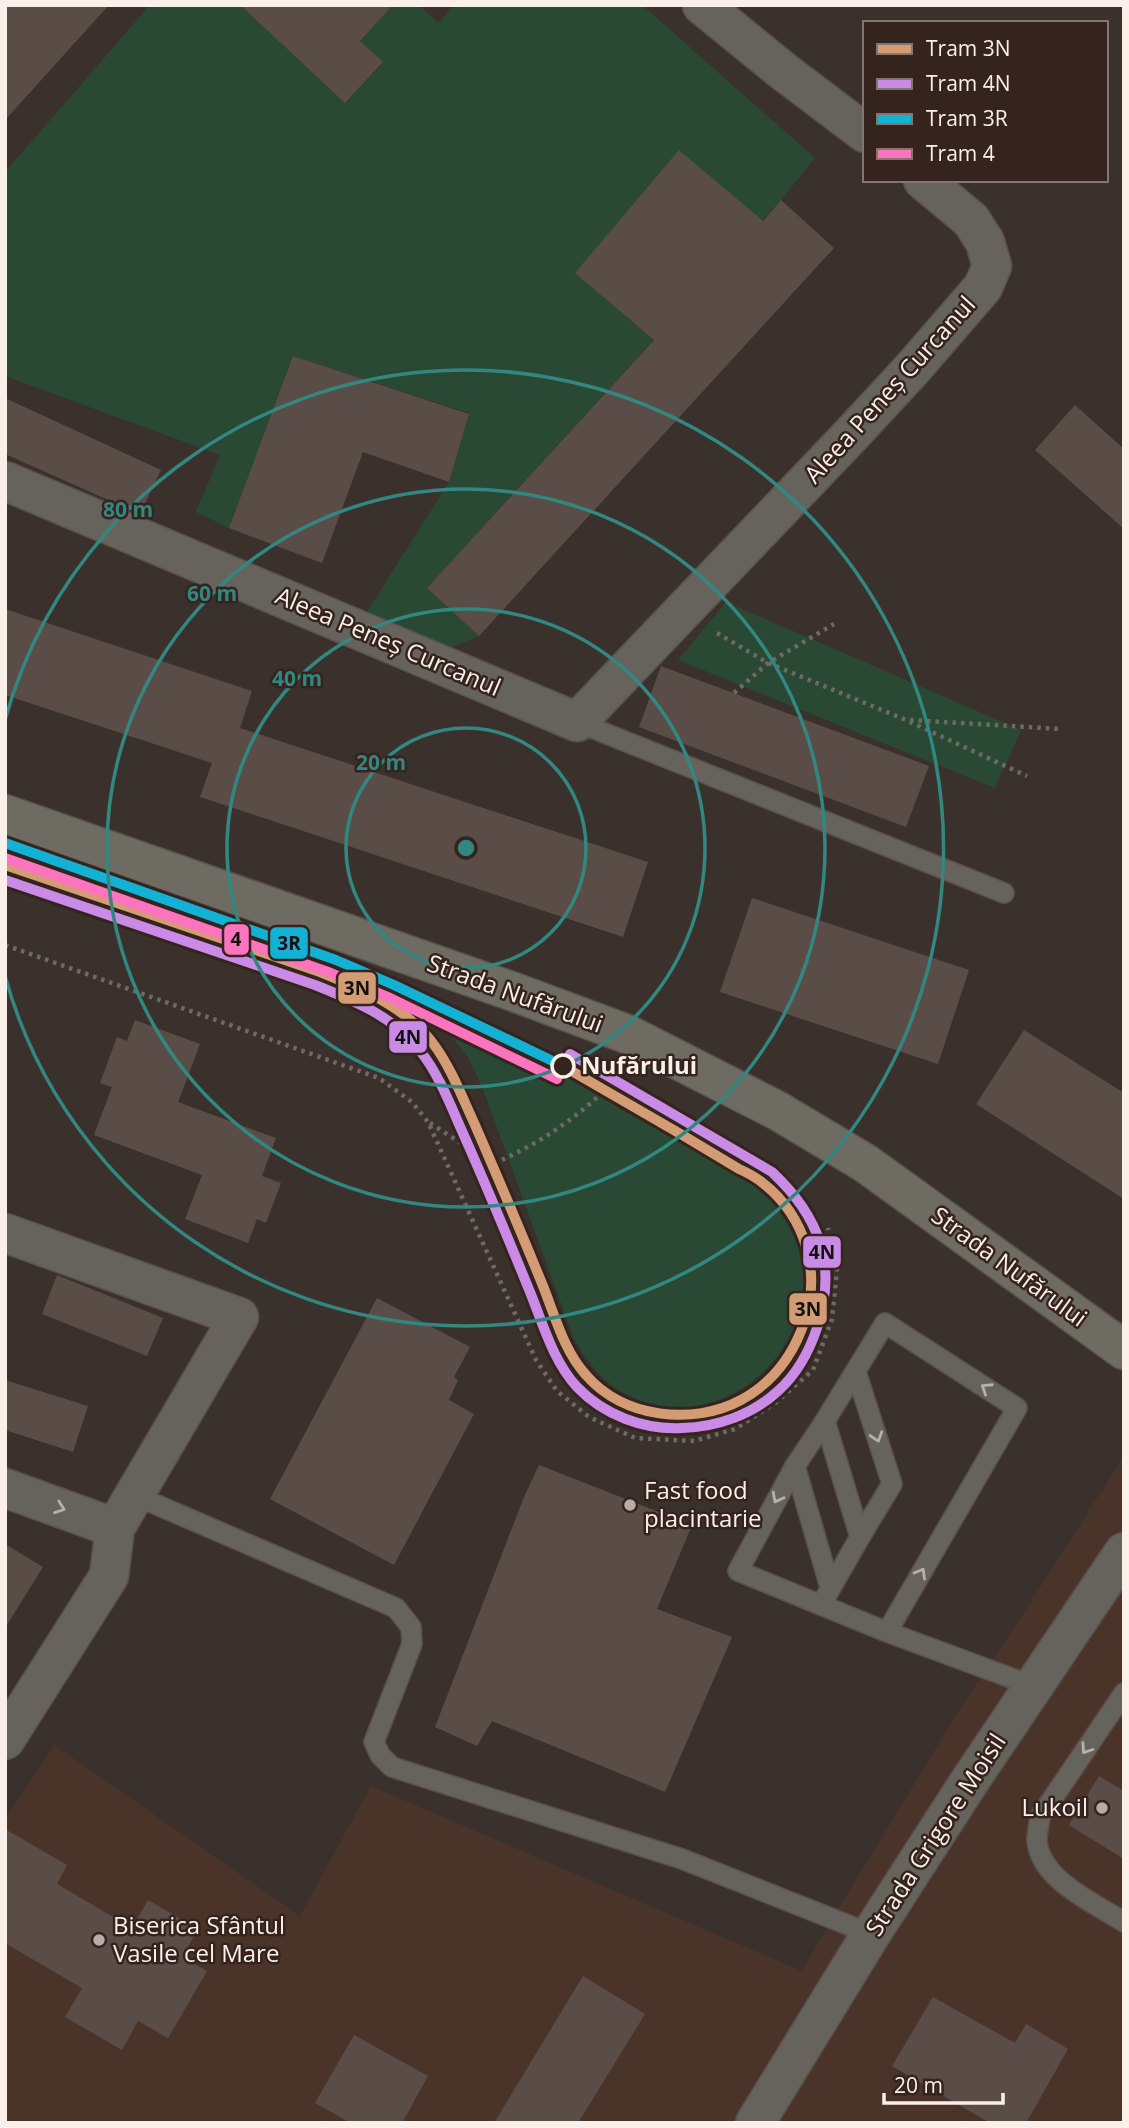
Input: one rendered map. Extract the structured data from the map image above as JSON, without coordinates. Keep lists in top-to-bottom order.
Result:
{
  "streets": {
    "main road": ["Strada Nufărului"],
    "street": ["Aleea Peneș Curcanul", "Strada Grigore Moisil"]
  },
  "places": [
    "Nufărului",
    "Fast food placintarie",
    "Lukoil",
    "Biserica Sfântul Vasile cel Mare"
  ],
  "lines": [
    "tram line 3R",
    "tram line 4",
    "tram line 3N",
    "tram line 4N"
  ],
  "legend": [
    "Tram 3N",
    "Tram 4N",
    "Tram 3R",
    "Tram 4"
  ],
  "scale_bar": "20 m",
  "rings": [
    "80 m",
    "60 m",
    "40 m",
    "20 m"
  ]
}
